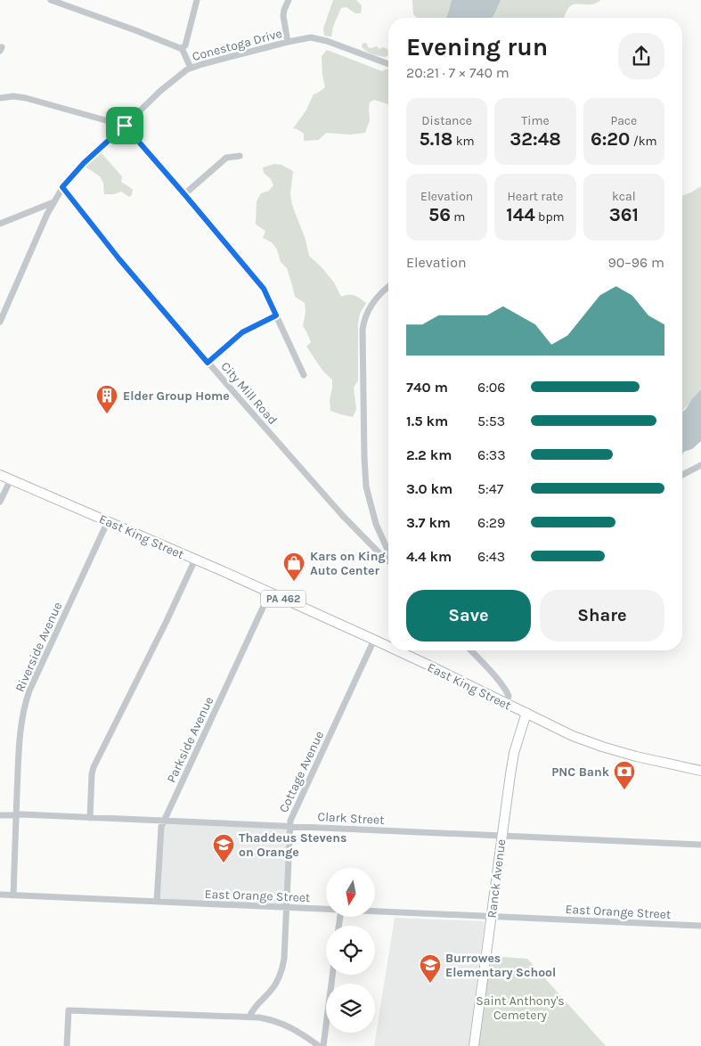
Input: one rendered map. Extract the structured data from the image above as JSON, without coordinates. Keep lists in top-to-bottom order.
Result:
{
  "streets": {
    "main road": ["East King Street", "PA 462", "Ranck Avenue"],
    "street": [
      "Conestoga Drive",
      "City Mill Road",
      "Riverside Avenue",
      "Parkside Avenue",
      "Cottage Avenue",
      "Clark Street",
      "East Orange Street"
    ]
  },
  "crossings": [
    ["Conestoga Drive", "City Mill Road"],
    ["East King Street", "Riverside Avenue"],
    ["East King Street", "Parkside Avenue"],
    ["East King Street", "Cottage Avenue"],
    ["East King Street", "Ranck Avenue"],
    ["Riverside Avenue", "Clark Street"],
    ["Riverside Avenue", "East Orange Street"],
    ["Parkside Avenue", "Clark Street"],
    ["Parkside Avenue", "East Orange Street"],
    ["Cottage Avenue", "Clark Street"],
    ["Cottage Avenue", "East Orange Street"],
    ["Clark Street", "Ranck Avenue"],
    ["Ranck Avenue", "East Orange Street"]
  ],
  "parks": ["Saint Anthony's Cemetery"],
  "places": {
    "building": ["Elder Group Home"],
    "shop": ["Kars on King Auto Center"],
    "bank": ["PNC Bank"],
    "school or university": ["Thaddeus Stevens on Orange", "Burrowes Elementary School"]
  },
  "north": "bottom",
  "page": {
    "heading": ["Evening run", "20:21 · 7 × 740 m"],
    "stats": [
      ["Distance", "5.18 km"],
      ["Time", "32:48"],
      ["Pace", "6:20 /km"],
      ["Elevation", "56 m"],
      ["Heart rate", "144 bpm"],
      ["kcal", "361"]
    ],
    "chart": ["Elevation", "90–96 m"],
    "list": [
      {
        "name": "740 m",
        "note": "6:06"
      },
      {
        "name": "1.5 km",
        "note": "5:53"
      },
      {
        "name": "2.2 km",
        "note": "6:33"
      },
      {
        "name": "3.0 km",
        "note": "5:47"
      },
      {
        "name": "3.7 km",
        "note": "6:29"
      },
      {
        "name": "4.4 km",
        "note": "6:43"
      }
    ],
    "buttons": ["Save", "Share"]
  }
}
